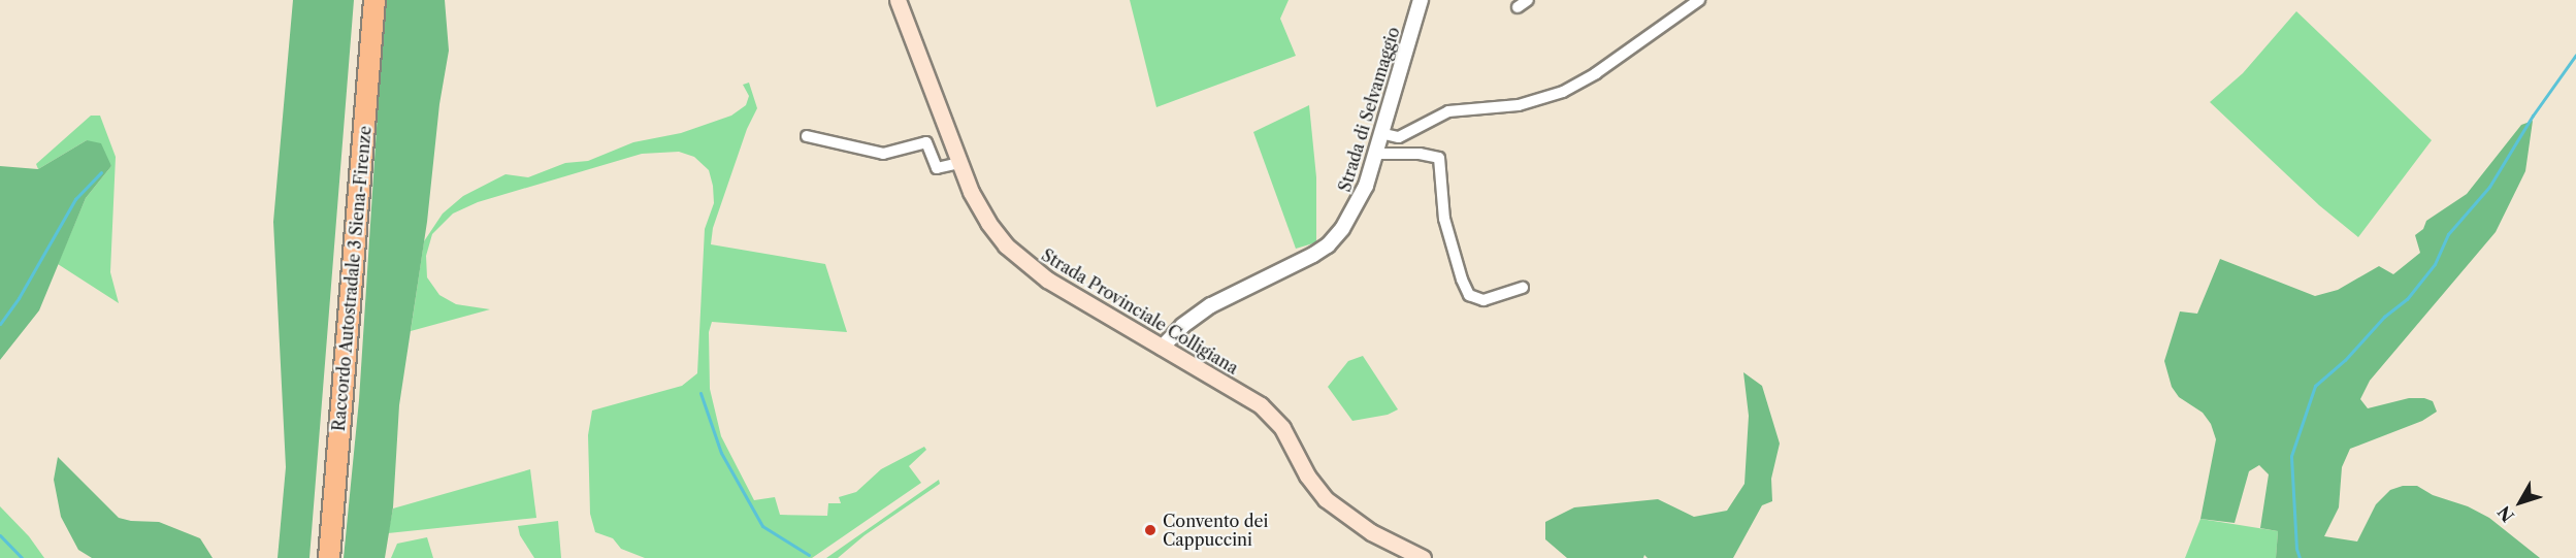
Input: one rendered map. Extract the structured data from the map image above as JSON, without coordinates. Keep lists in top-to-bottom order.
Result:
{
  "streets": {
    "highway": ["Raccordo Autostradale 3 Siena-Firenze"],
    "main road": ["Strada Provinciale Colligiana"],
    "street": ["Strada di Selvamaggio"]
  },
  "crossings": [
    ["Strada di Selvamaggio", "Strada Provinciale Colligiana"]
  ],
  "places": ["Convento dei Cappuccini"],
  "north": "bottom left"
}
